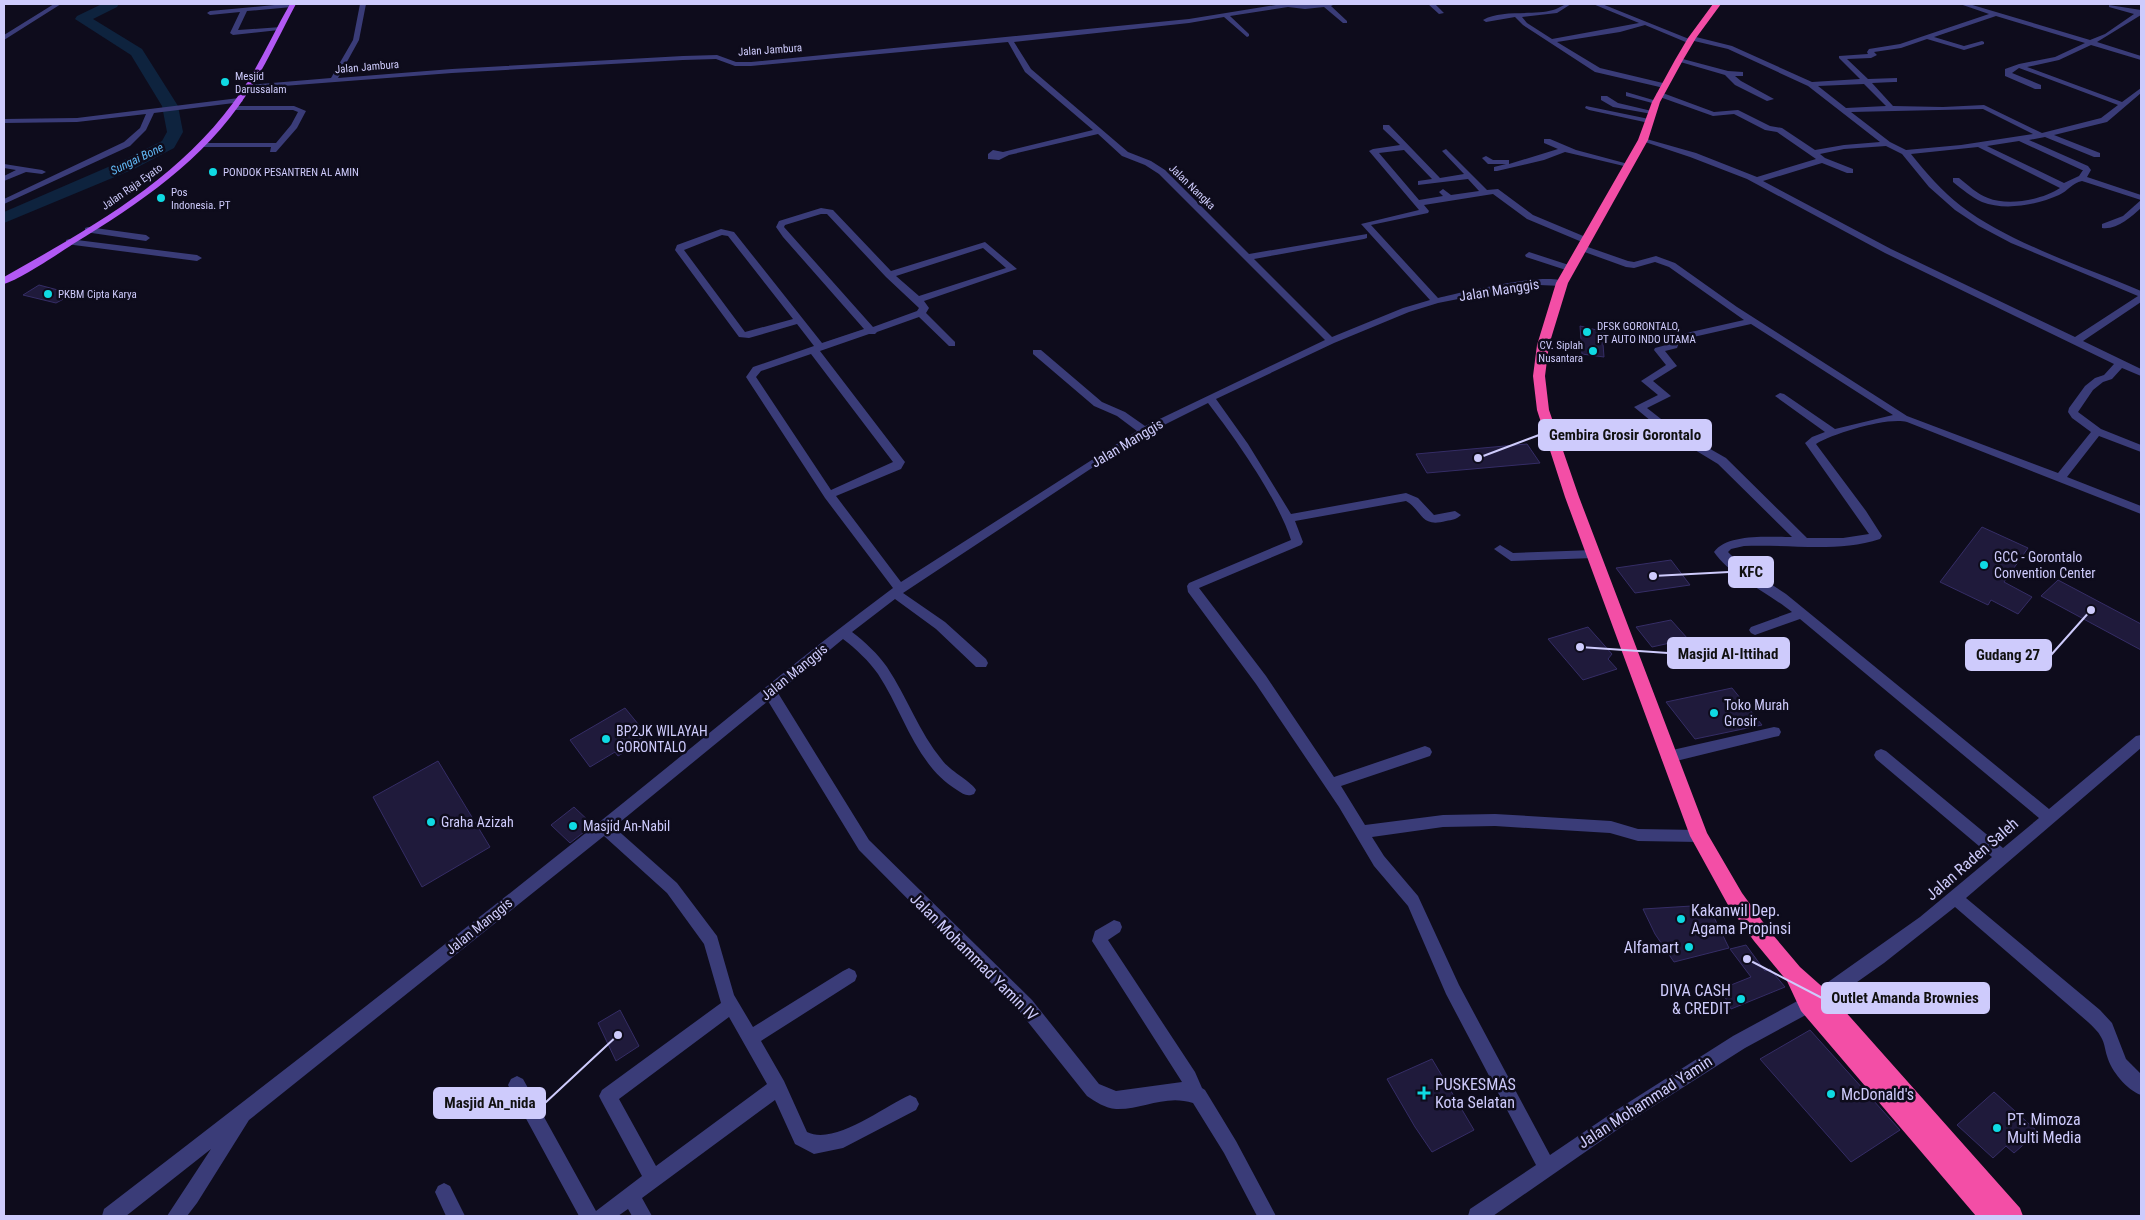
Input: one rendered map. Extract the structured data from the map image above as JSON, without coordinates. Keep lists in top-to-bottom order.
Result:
{
  "streets": {
    "main road": ["Jalan Raja Eyato"],
    "street": [
      "Jalan Jambura",
      "Jalan Nangka",
      "Jalan Manggis",
      "Jalan Raden Saleh",
      "Jalan Mohammad Yamin IV",
      "Jalan Mohammad Yamin"
    ]
  },
  "crossings": [
    ["Jalan Jambura", "Jalan Raja Eyato"],
    ["Jalan Jambura", "Jalan Nangka"],
    ["Jalan Nangka", "Jalan Manggis"],
    ["Jalan Manggis", "Jalan Mohammad Yamin IV"],
    ["Jalan Raden Saleh", "Jalan Mohammad Yamin"]
  ],
  "water": ["Sungai Bone"],
  "places": {
    "other": [
      "Mesjid Darussalam",
      "PONDOK PESANTREN AL AMIN",
      "Pos Indonesia. PT",
      "PKBM Cipta Karya",
      "DFSK GORONTALO, PT AUTO INDO UTAMA",
      "CV. Siplah Nusantara",
      "Gembira Grosir Gorontalo",
      "GCC - Gorontalo Convention Center",
      "KFC",
      "Gudang 27",
      "Masjid Al-Ittihad",
      "Toko Murah Grosir",
      "BP2JK WILAYAH GORONTALO",
      "Graha Azizah",
      "Masjid An-Nabil",
      "Kakanwil Dep. Agama Propinsi",
      "Alfamart",
      "Outlet Amanda Brownies",
      "DIVA CASH & CREDIT",
      "Masjid An_nida",
      "McDonald's",
      "PT. Mimoza Multi Media"
    ],
    "health": ["PUSKESMAS Kota Selatan"]
  }
}
